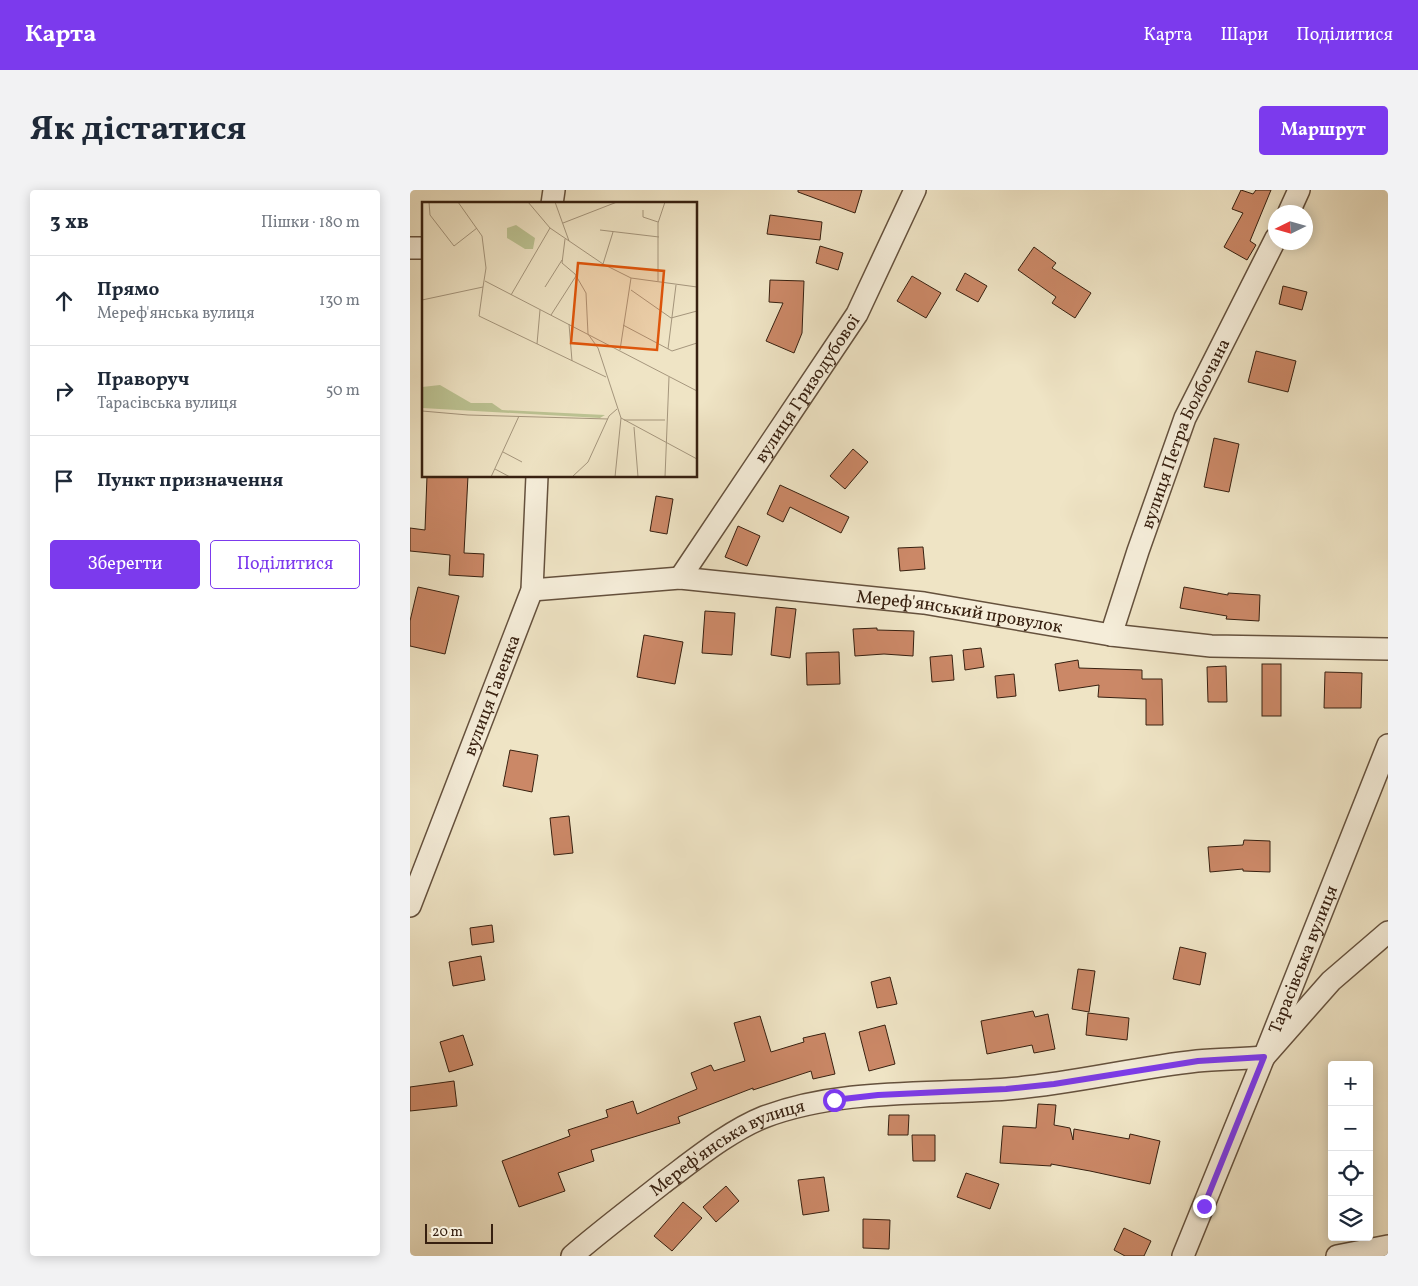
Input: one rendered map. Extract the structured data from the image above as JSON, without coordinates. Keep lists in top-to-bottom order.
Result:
{
  "streets": {
    "street": [
      "вулиця Гризодубової",
      "вулиця Петра Болбочана",
      "Мереф'янський провулок",
      "вулиця Гавенка",
      "Тарасівська вулиця",
      "Мереф'янська вулиця"
    ]
  },
  "crossings": [
    ["вулиця Гризодубової", "Мереф'янський провулок"],
    ["вулиця Петра Болбочана", "Мереф'янський провулок"],
    ["Мереф'янський провулок", "вулиця Гавенка"],
    ["Тарасівська вулиця", "Мереф'янська вулиця"]
  ],
  "scale_bar": "20 m",
  "north": "left",
  "page": {
    "header": "Карта",
    "nav": ["Карта", "Шари", "Поділитися"],
    "title": "Як дістатися",
    "buttons": [
      "Маршрут",
      ["Зберегти", "Поділитися"]
    ],
    "heading": ["3 хв", "Пішки · 180 m"],
    "list": [
      ["Прямо", "Мереф'янська вулиця", "130 m"],
      ["Праворуч", "Тарасівська вулиця", "50 m"],
      "Пункт призначення"
    ],
    "map_buttons": ["+", "−"],
    "scale": "20 m"
  }
}
